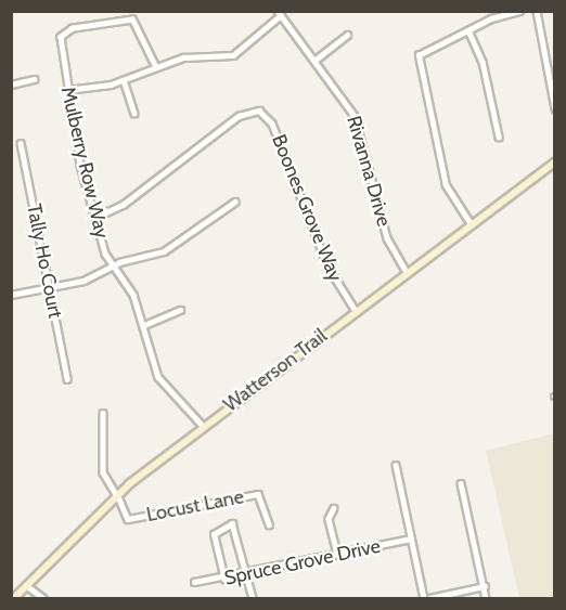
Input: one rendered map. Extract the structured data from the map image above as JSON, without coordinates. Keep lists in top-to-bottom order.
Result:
{
  "streets": {
    "main road": ["Watterson Trail"],
    "street": [
      "Mulberry Row Way",
      "Rivanna Drive",
      "Boones Grove Way",
      "Tally Ho Court",
      "Locust Lane",
      "Spruce Grove Drive"
    ]
  },
  "crossings": [
    ["Mulberry Row Way", "Boones Grove Way"],
    ["Mulberry Row Way", "Watterson Trail"],
    ["Rivanna Drive", "Watterson Trail"],
    ["Boones Grove Way", "Watterson Trail"],
    ["Watterson Trail", "Locust Lane"]
  ]
}
